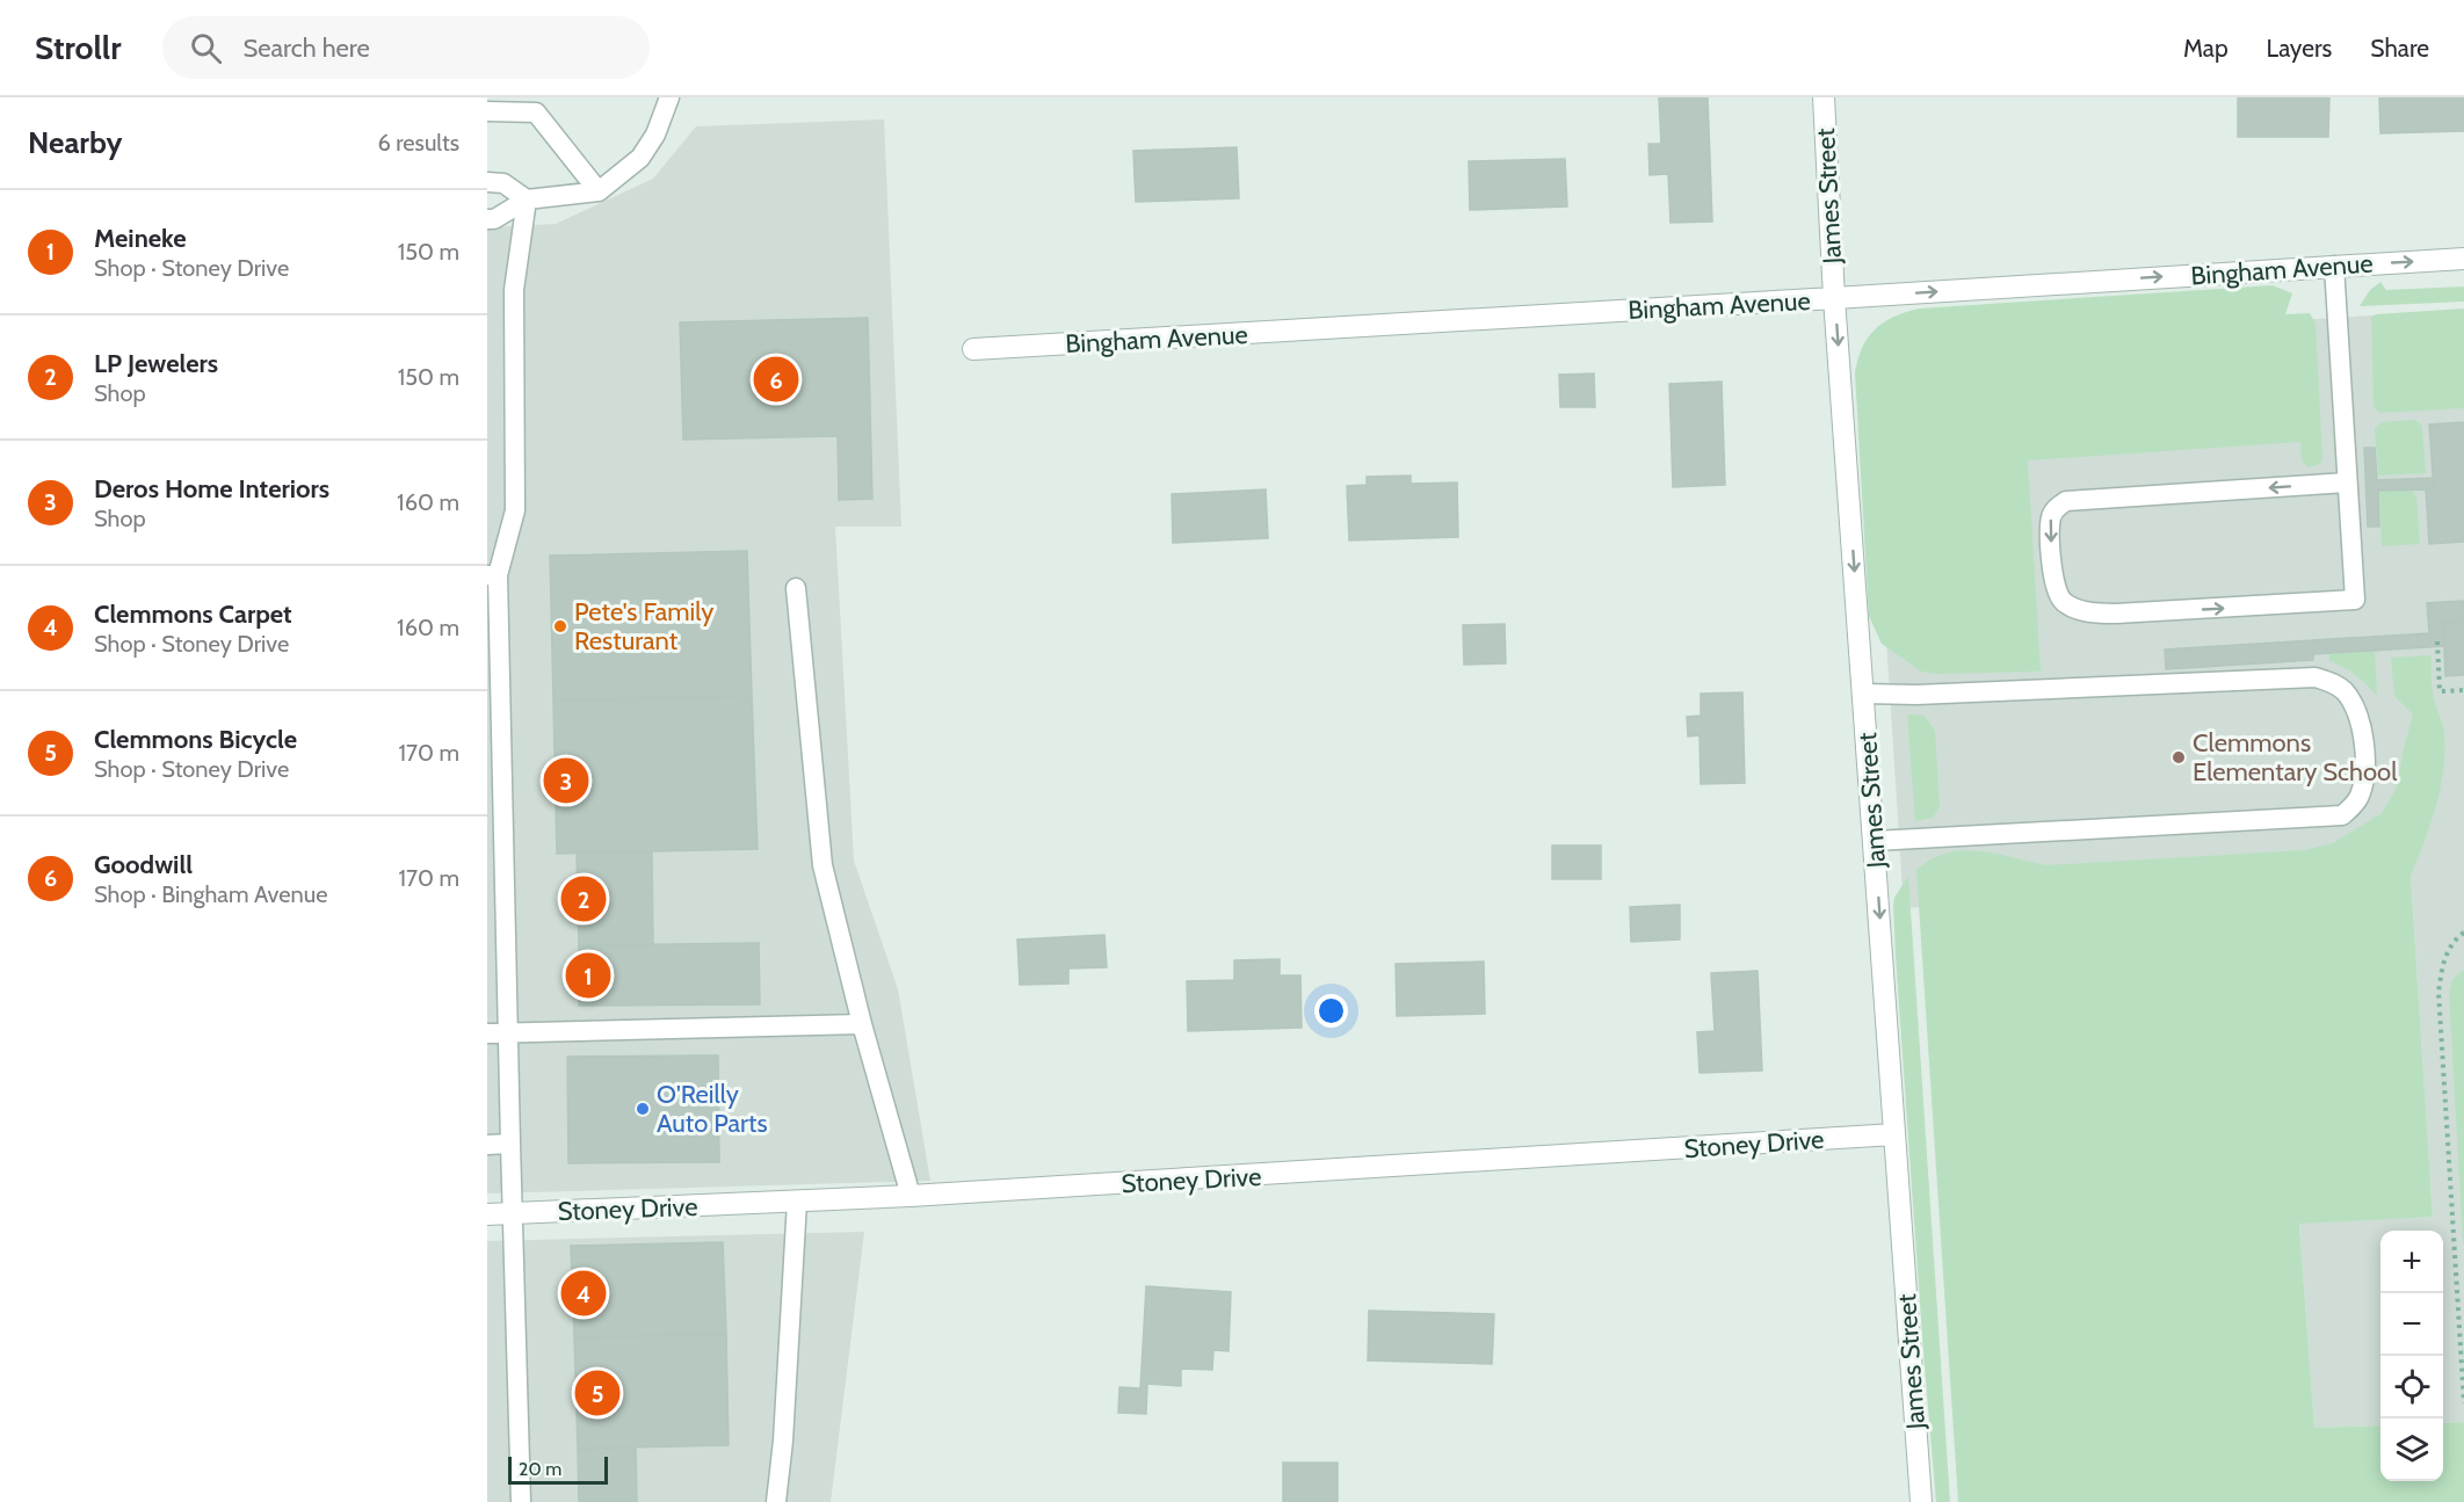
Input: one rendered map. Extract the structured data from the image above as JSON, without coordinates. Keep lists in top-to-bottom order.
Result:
{
  "streets": {
    "street": ["James Street", "Bingham Avenue", "Stoney Drive"]
  },
  "crossings": [
    ["James Street", "Bingham Avenue"],
    ["James Street", "Stoney Drive"]
  ],
  "one_way": ["James Street", "Bingham Avenue"],
  "places": ["Pete's Family Resturant", "Clemmons Elementary School", "O'Reilly Auto Parts"],
  "scale_bar": "20 m",
  "page": {
    "header": "Strollr",
    "search": "Search here",
    "nav": ["Map", "Layers", "Share"],
    "heading": ["Nearby", "6 results"],
    "list": [
      {
        "mark": "1",
        "name": "Meineke",
        "note": "Shop · Stoney Drive",
        "value": "150 m"
      },
      {
        "mark": "2",
        "name": "LP Jewelers",
        "note": "Shop",
        "value": "150 m"
      },
      {
        "mark": "3",
        "name": "Deros Home Interiors",
        "note": "Shop",
        "value": "160 m"
      },
      {
        "mark": "4",
        "name": "Clemmons Carpet",
        "note": "Shop · Stoney Drive",
        "value": "160 m"
      },
      {
        "mark": "5",
        "name": "Clemmons Bicycle",
        "note": "Shop · Stoney Drive",
        "value": "170 m"
      },
      {
        "mark": "6",
        "name": "Goodwill",
        "note": "Shop · Bingham Avenue",
        "value": "170 m"
      }
    ],
    "pins": [
      "6",
      "3",
      "2",
      "1",
      "4",
      "5"
    ],
    "map_buttons": ["+", "−"],
    "scale": "20 m"
  }
}
